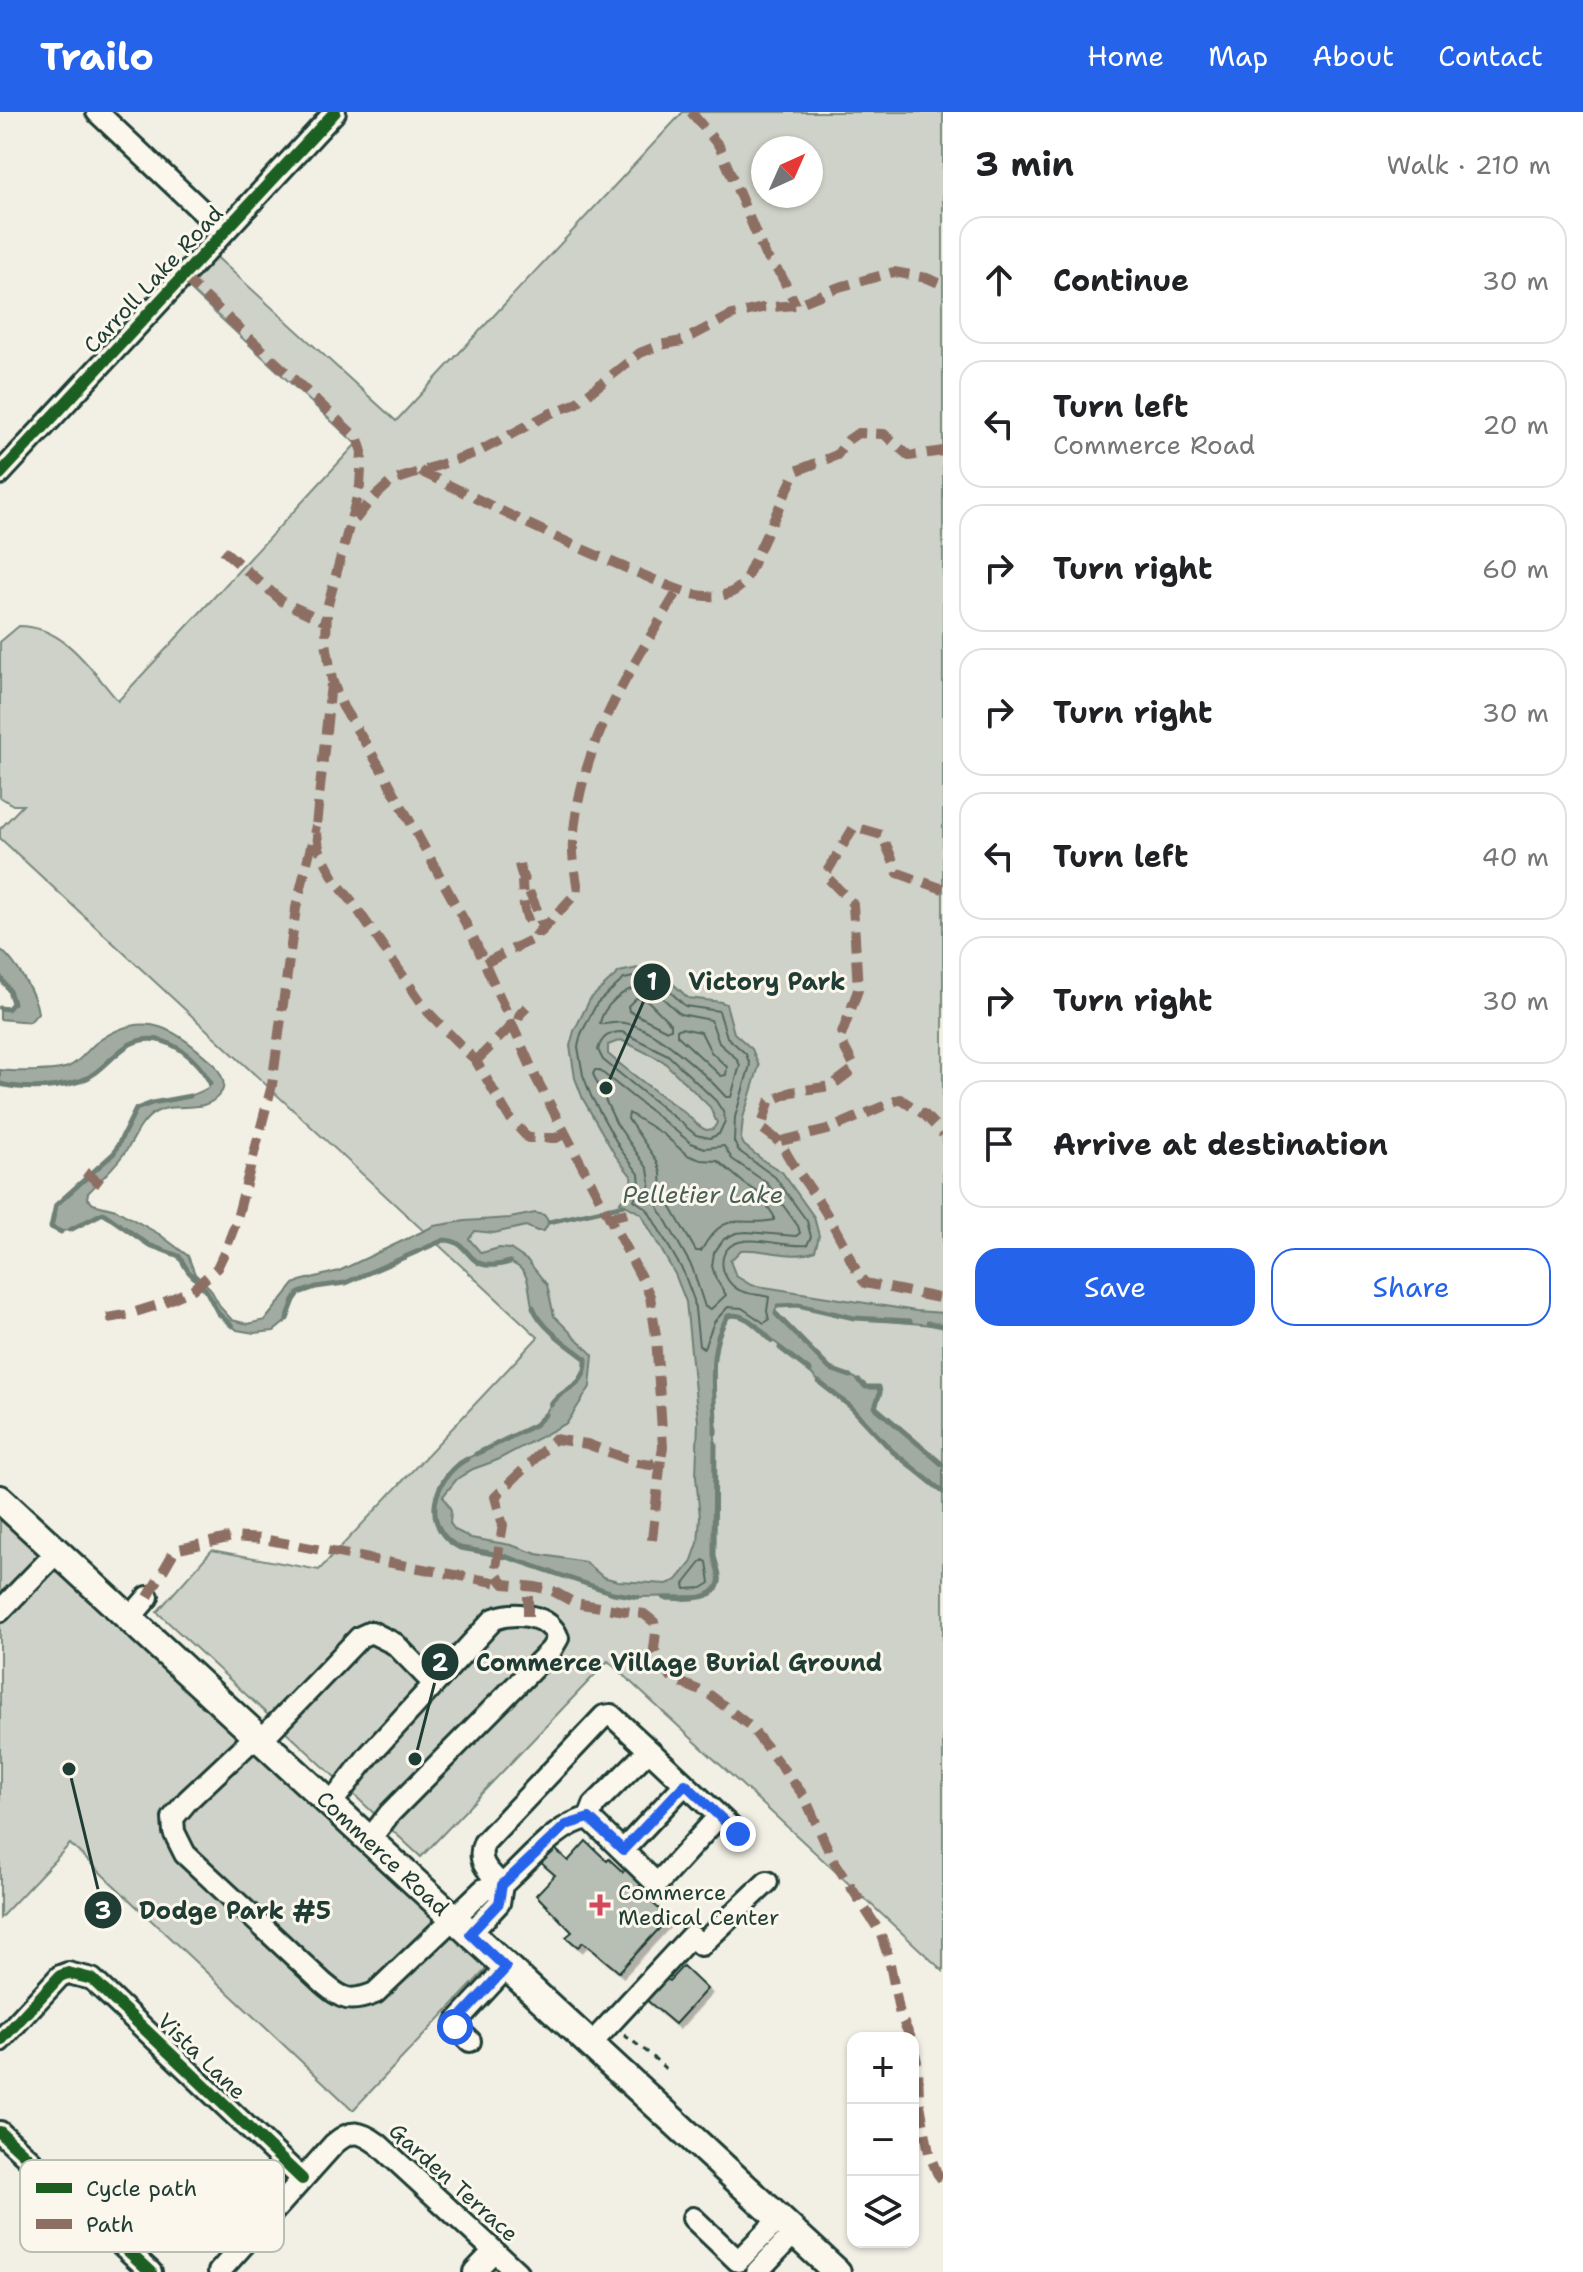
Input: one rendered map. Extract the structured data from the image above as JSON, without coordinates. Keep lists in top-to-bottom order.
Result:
{
  "streets": {
    "main road": ["Commerce Road"],
    "street": ["Carroll Lake Road", "Vista Lane", "Garden Terrace"]
  },
  "crossings": [
    ["Vista Lane", "Garden Terrace"]
  ],
  "water": ["Pelletier Lake"],
  "places": {
    "other": ["Victory Park", "Commerce Village Burial Ground", "Dodge Park #5"],
    "health": ["Commerce Medical Center"]
  },
  "legend": ["Cycle path", "Path"],
  "north": "top right",
  "page": {
    "header": "Trailo",
    "nav": [
      "Home",
      "Map",
      "About",
      "Contact"
    ],
    "heading": ["3 min", "Walk · 210 m"],
    "list": [
      ["Continue", "30 m"],
      ["Turn left", "Commerce Road", "20 m"],
      ["Turn right", "60 m"],
      ["Turn right", "30 m"],
      ["Turn left", "40 m"],
      ["Turn right", "30 m"],
      "Arrive at destination"
    ],
    "buttons": ["Save", "Share"],
    "map_buttons": ["+", "−"]
  }
}
